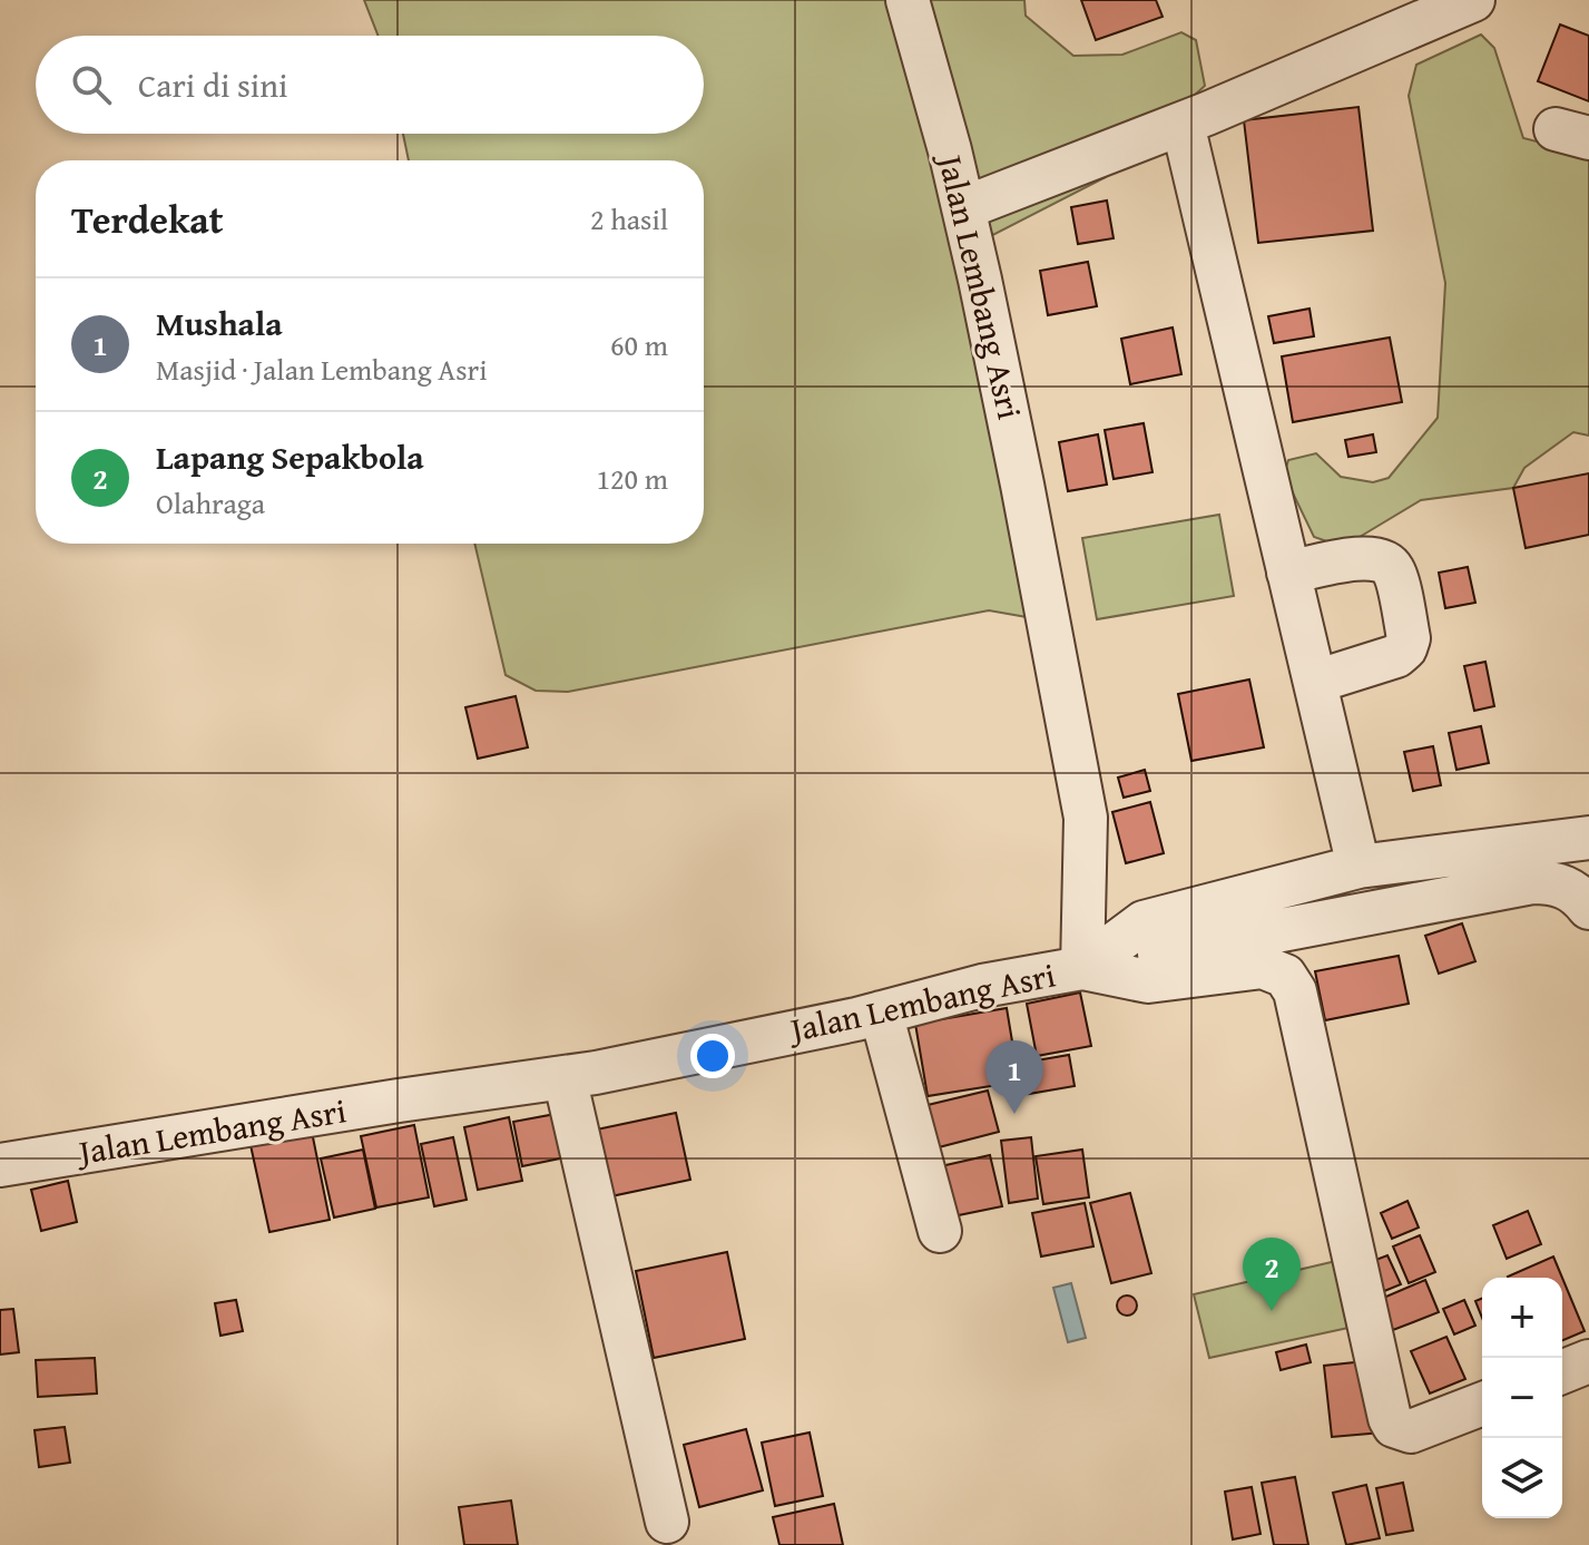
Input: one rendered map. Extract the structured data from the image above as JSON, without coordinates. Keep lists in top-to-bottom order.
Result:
{
  "streets": {
    "street": ["Jalan Lembang Asri"]
  },
  "page": {
    "search": "Cari di sini",
    "heading": ["Terdekat", "2 hasil"],
    "list": [
      {
        "mark": "1",
        "name": "Mushala",
        "note": "Masjid · Jalan Lembang Asri",
        "value": "60 m"
      },
      {
        "mark": "2",
        "name": "Lapang Sepakbola",
        "note": "Olahraga",
        "value": "120 m"
      }
    ],
    "pins": ["1", "2"],
    "map_buttons": ["+", "−"]
  }
}
